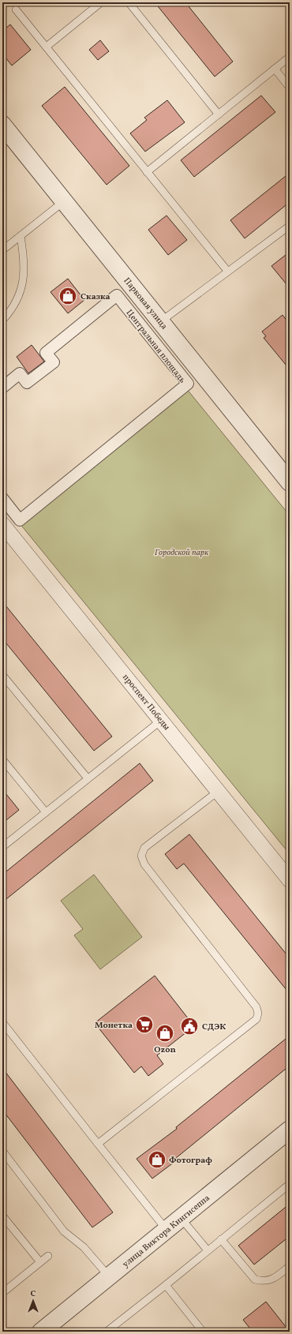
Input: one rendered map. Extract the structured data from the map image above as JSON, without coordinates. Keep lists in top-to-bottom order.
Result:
{
  "streets": {
    "street": [
      "Парковая улица",
      "Центральная площадь",
      "проспект Победы",
      "улица Виктора Кингисеппа"
    ]
  },
  "parks": ["Городской парк"],
  "places": {
    "shop": ["Сказка", "Ozon", "Фотограф"],
    "supermarket": ["Монетка"],
    "public building": ["СДЭК"]
  },
  "north": "top"
}
